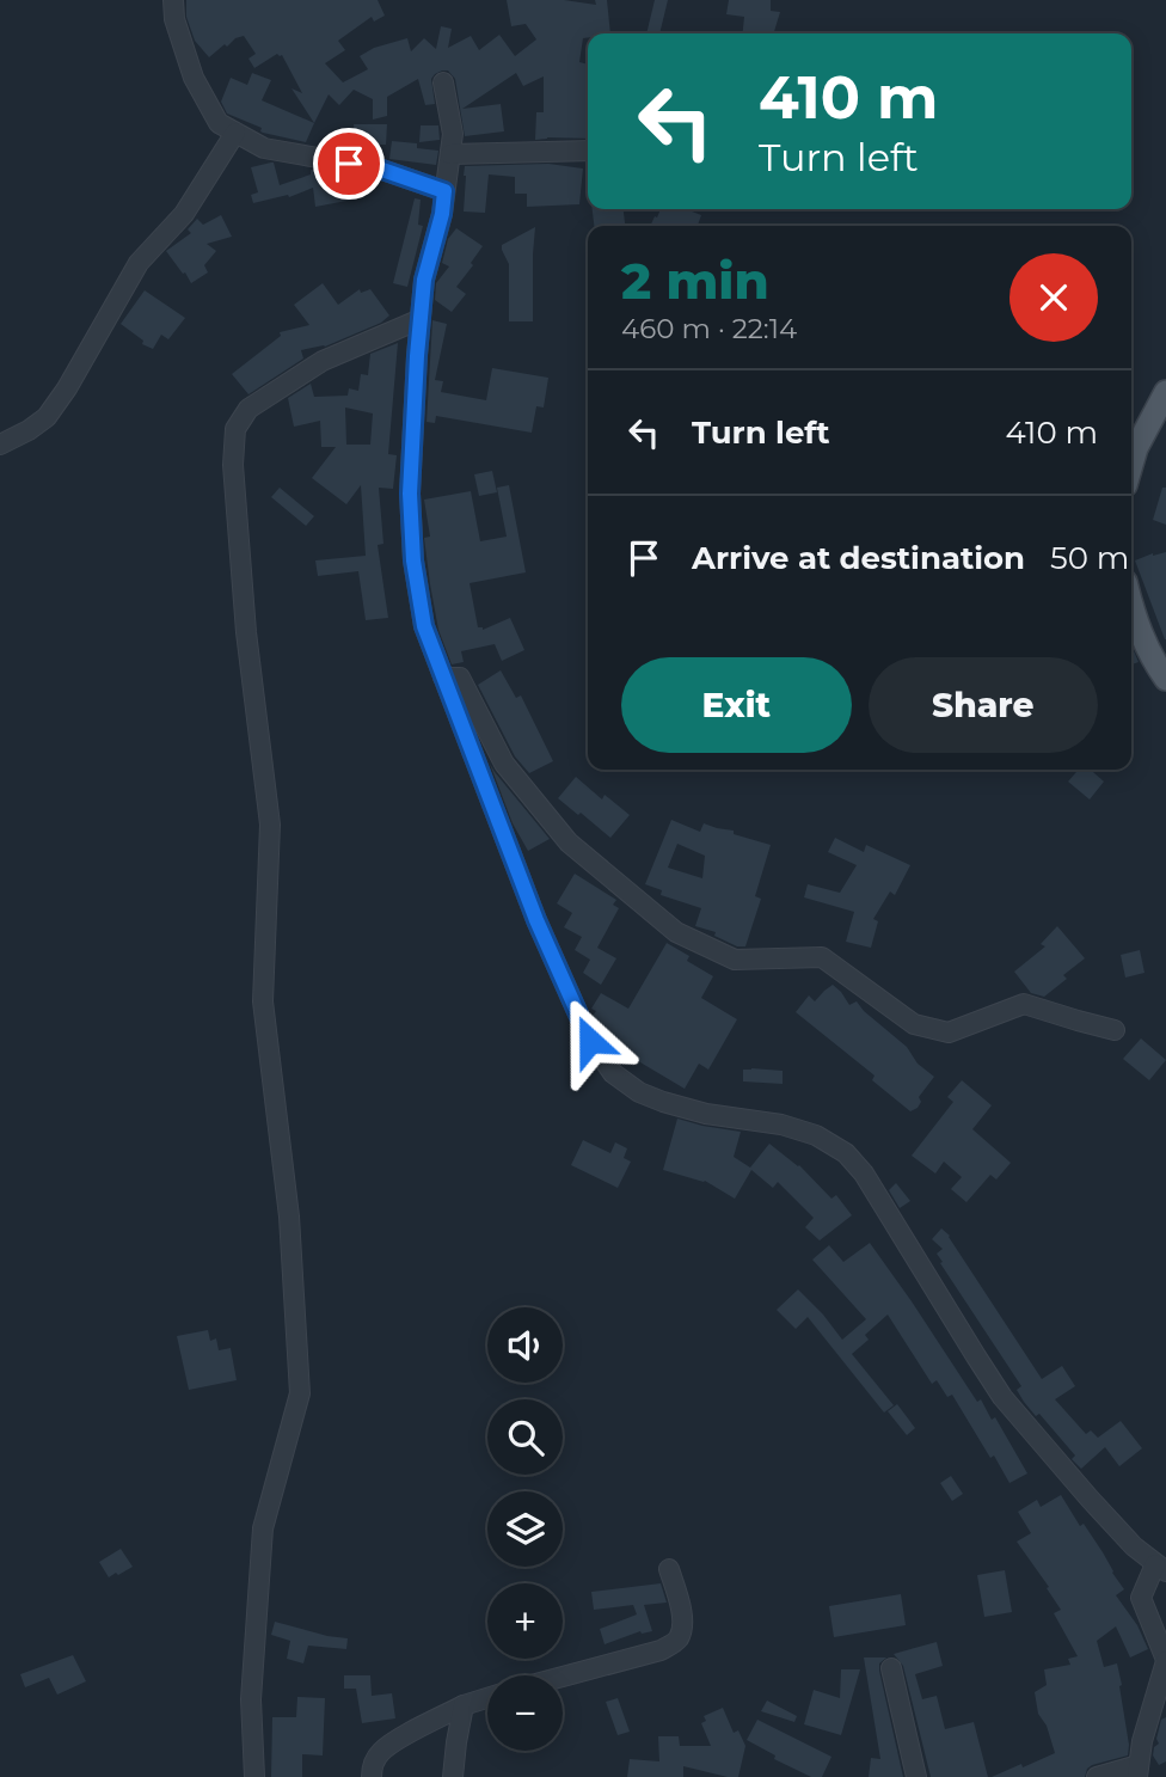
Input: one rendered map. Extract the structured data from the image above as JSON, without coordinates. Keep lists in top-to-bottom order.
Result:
{
  "page": {
    "turn": ["410 m", "Turn left"],
    "heading": ["2 min", "460 m · 22:14"],
    "list": [
      {
        "name": "Turn left",
        "value": "410 m"
      },
      {
        "name": "Arrive at destination",
        "value": "50 m"
      }
    ],
    "buttons": ["Exit", "Share"],
    "map_buttons": ["+", "−"]
  }
}
